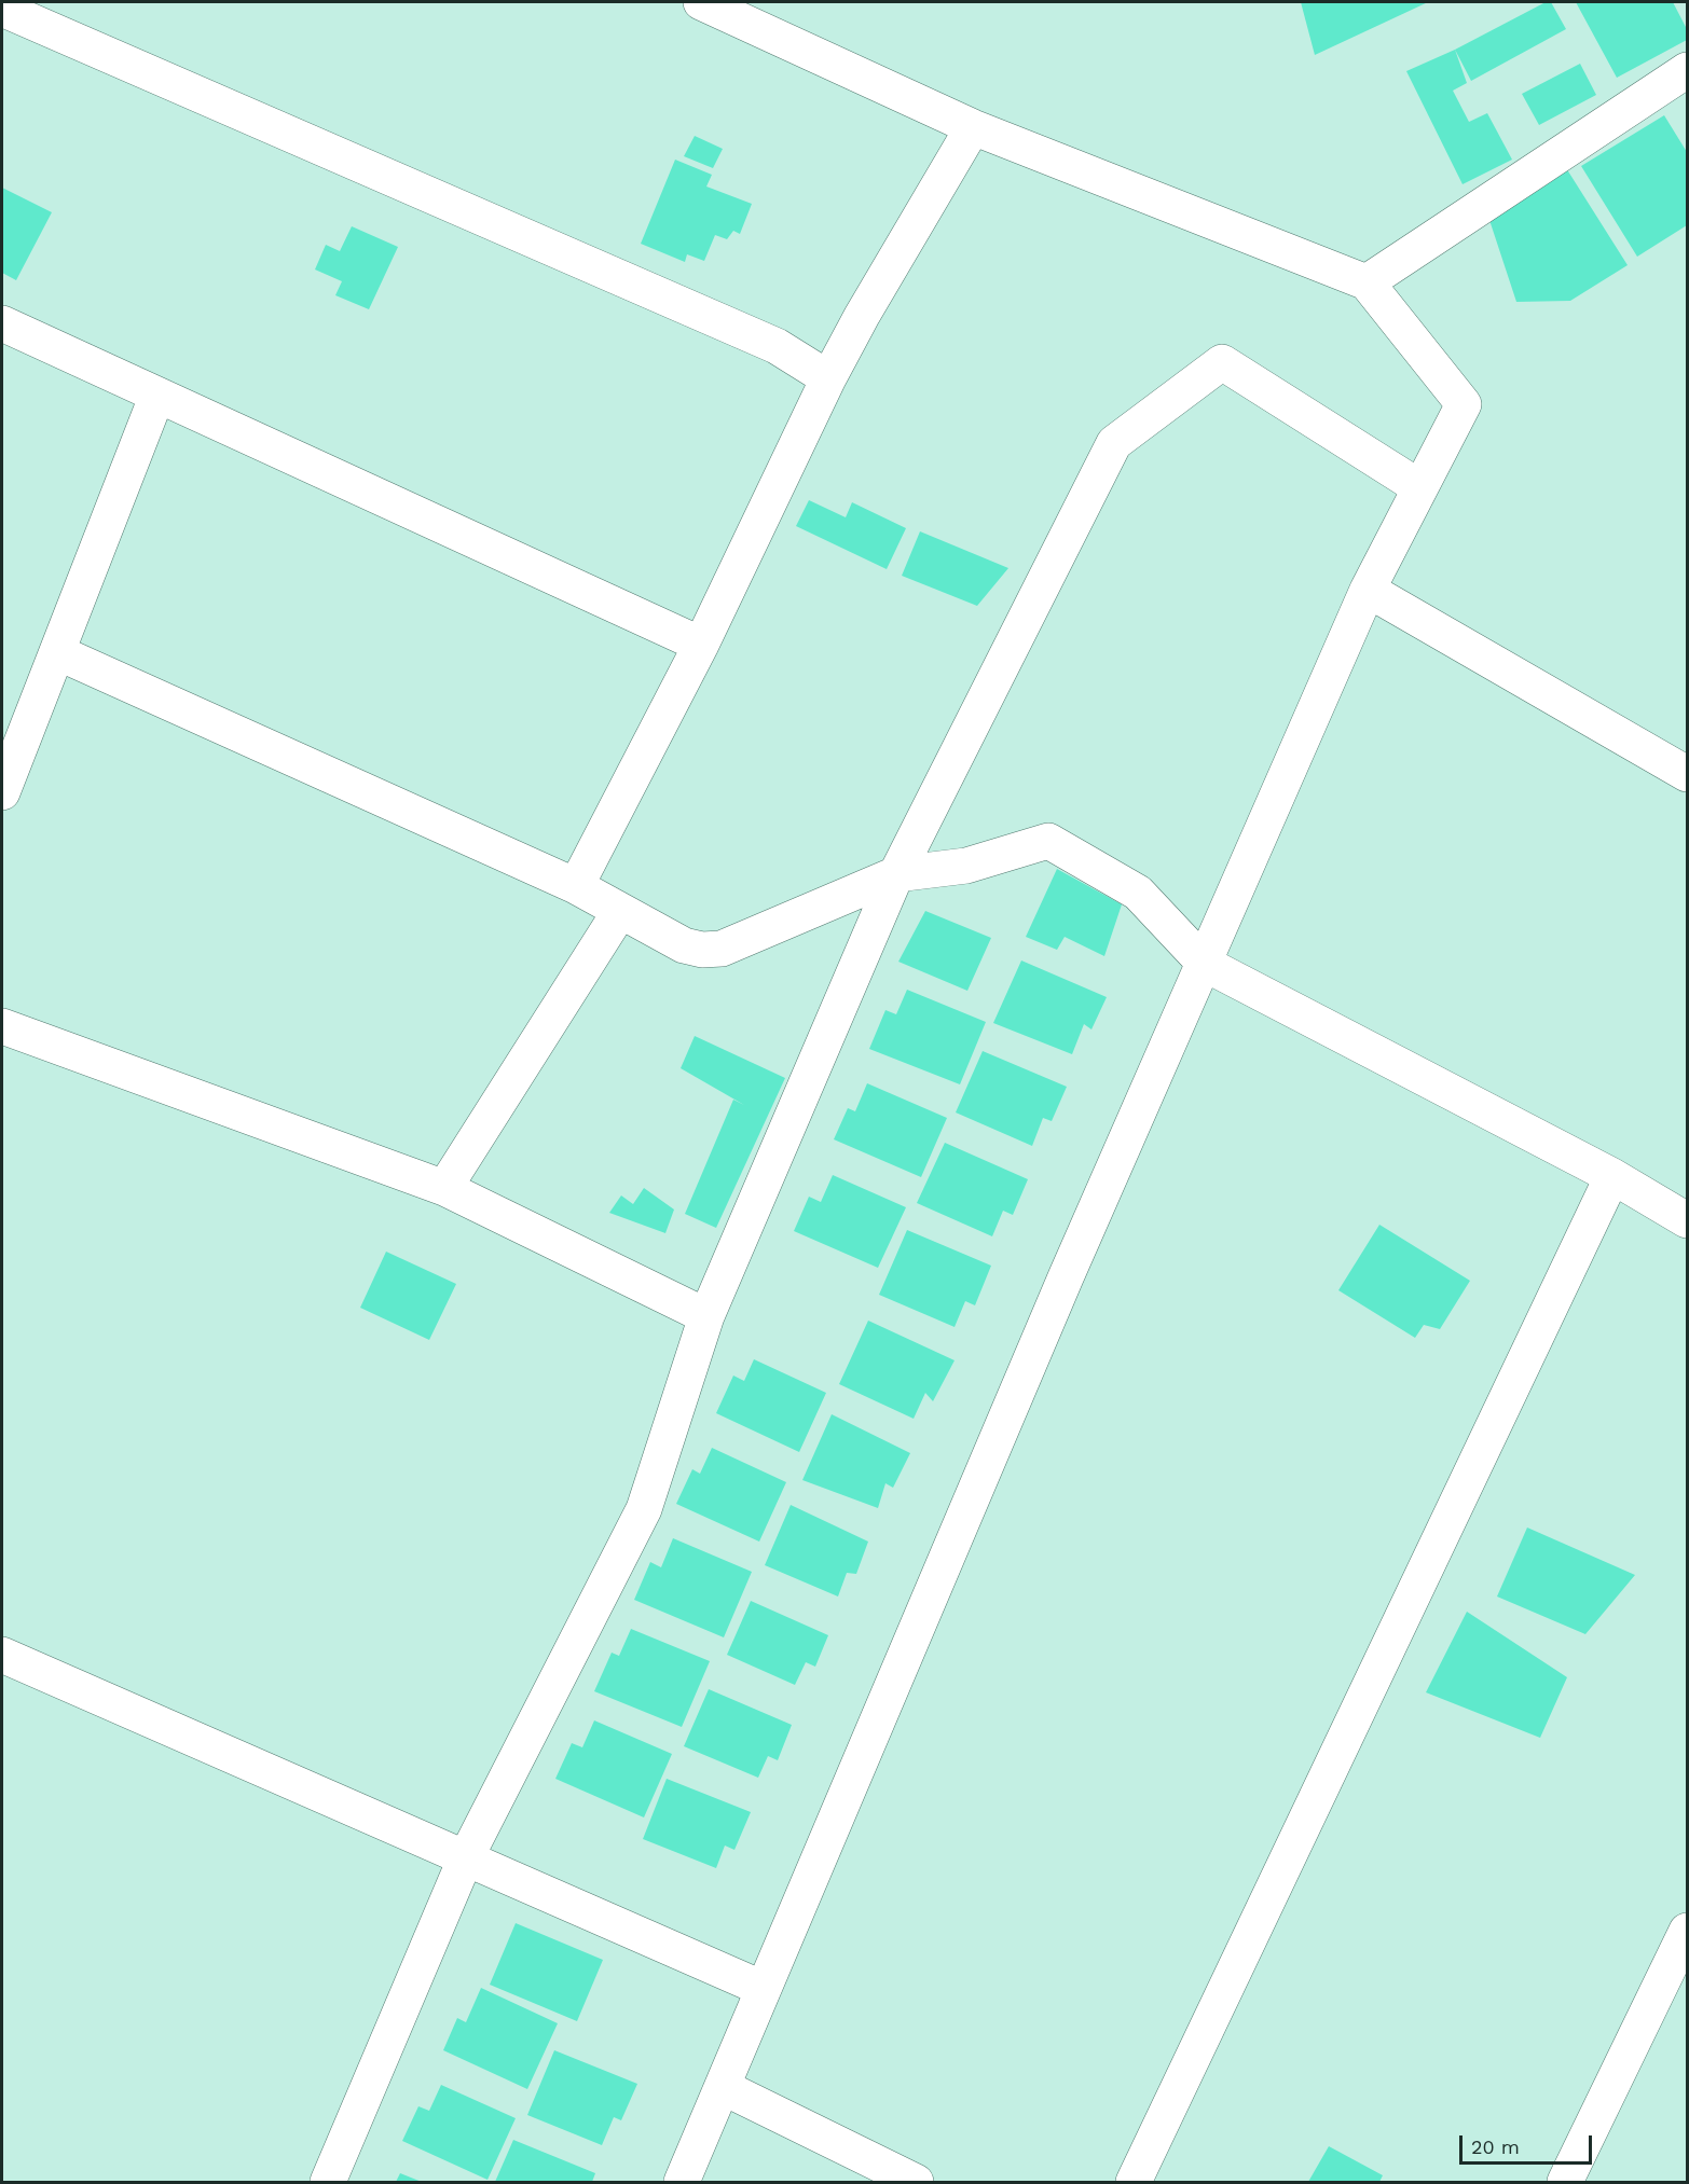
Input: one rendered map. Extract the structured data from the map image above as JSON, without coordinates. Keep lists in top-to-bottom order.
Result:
{
  "scale_bar": "20 m"
}
